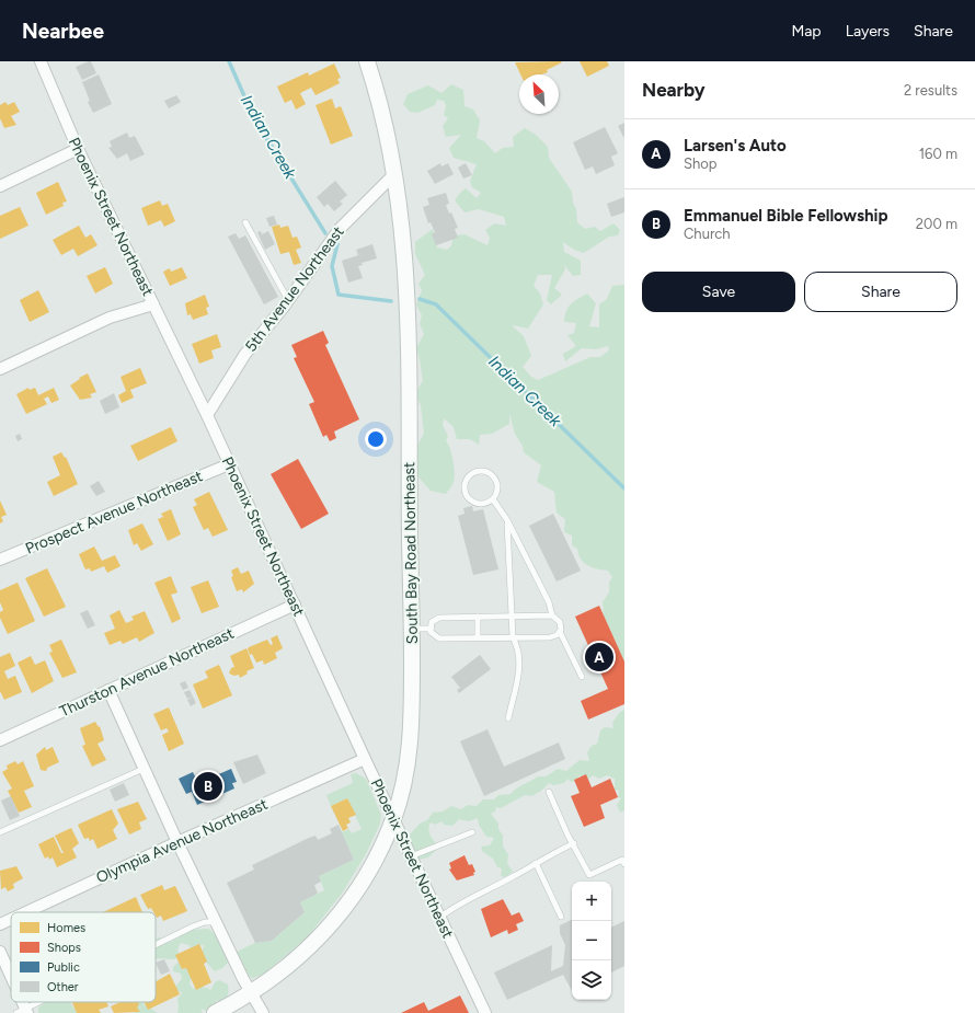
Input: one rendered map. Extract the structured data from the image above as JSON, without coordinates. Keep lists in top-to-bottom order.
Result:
{
  "streets": {
    "street": [
      "Phoenix Street Northeast",
      "5th Avenue Northeast",
      "Prospect Avenue Northeast",
      "South Bay Road Northeast",
      "Thurston Avenue Northeast",
      "Olympia Avenue Northeast"
    ]
  },
  "crossings": [
    ["Phoenix Street Northeast", "5th Avenue Northeast"],
    ["Phoenix Street Northeast", "Prospect Avenue Northeast"],
    ["Phoenix Street Northeast", "South Bay Road Northeast"],
    ["Phoenix Street Northeast", "Thurston Avenue Northeast"],
    ["Phoenix Street Northeast", "Olympia Avenue Northeast"],
    ["5th Avenue Northeast", "South Bay Road Northeast"]
  ],
  "water": ["Indian Creek"],
  "legend": [
    "Homes",
    "Shops",
    "Public",
    "Other"
  ],
  "north": "top left",
  "page": {
    "header": "Nearbee",
    "nav": ["Map", "Layers", "Share"],
    "heading": ["Nearby", "2 results"],
    "list": [
      {
        "mark": "A",
        "name": "Larsen's Auto",
        "note": "Shop",
        "value": "160 m"
      },
      {
        "mark": "B",
        "name": "Emmanuel Bible Fellowship",
        "note": "Church",
        "value": "200 m"
      }
    ],
    "buttons": ["Save", "Share"],
    "pins": ["A", "B"],
    "map_buttons": ["+", "−"]
  }
}
